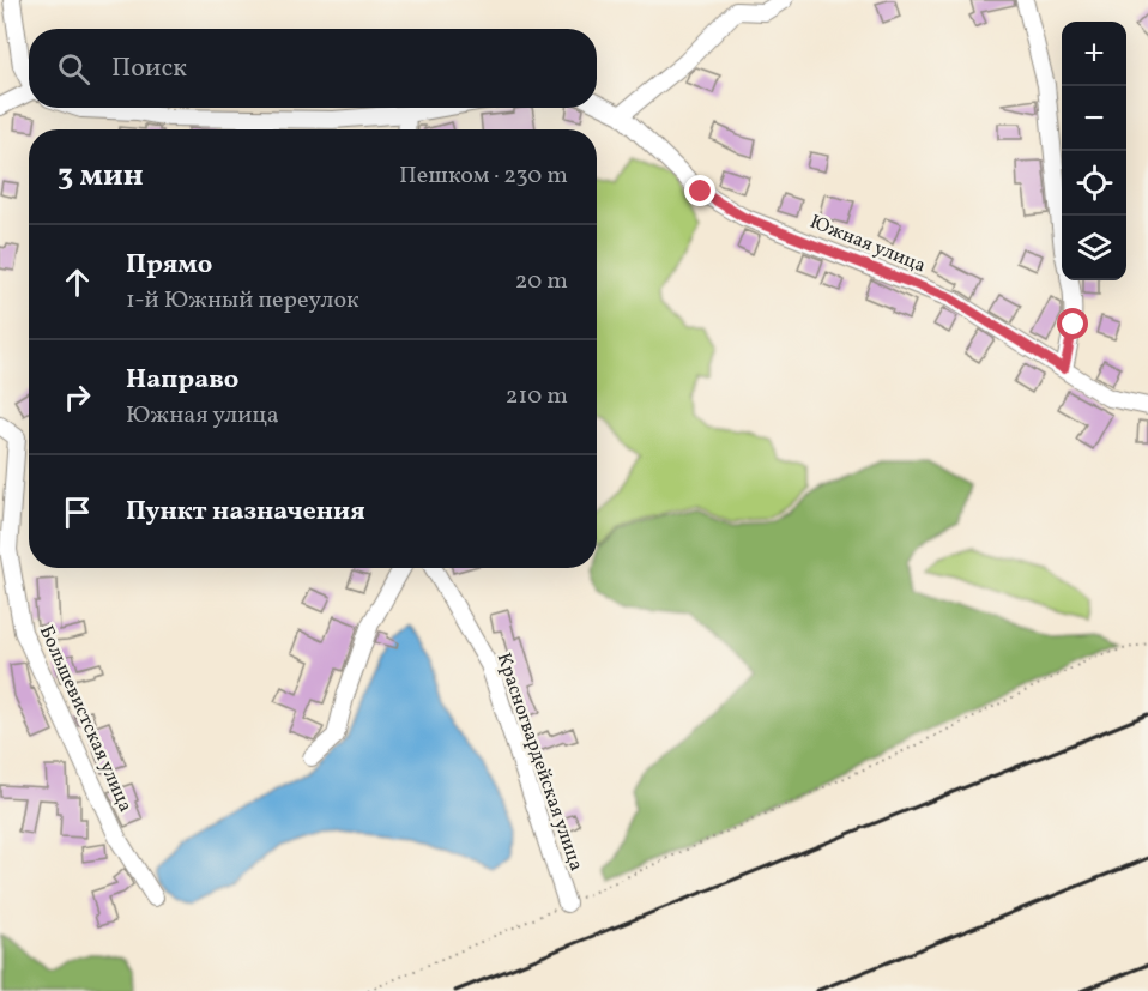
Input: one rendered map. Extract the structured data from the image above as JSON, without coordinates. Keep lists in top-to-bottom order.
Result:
{
  "streets": {
    "street": ["Южная улица", "Большевистская улица", "Красногвардейская улица"]
  },
  "page": {
    "map_buttons": ["+", "−"],
    "search": "Поиск",
    "heading": ["3 мин", "Пешком · 230 m"],
    "list": [
      ["Прямо", "1-й Южный переулок", "20 m"],
      ["Направо", "Южная улица", "210 m"],
      "Пункт назначения"
    ]
  }
}
